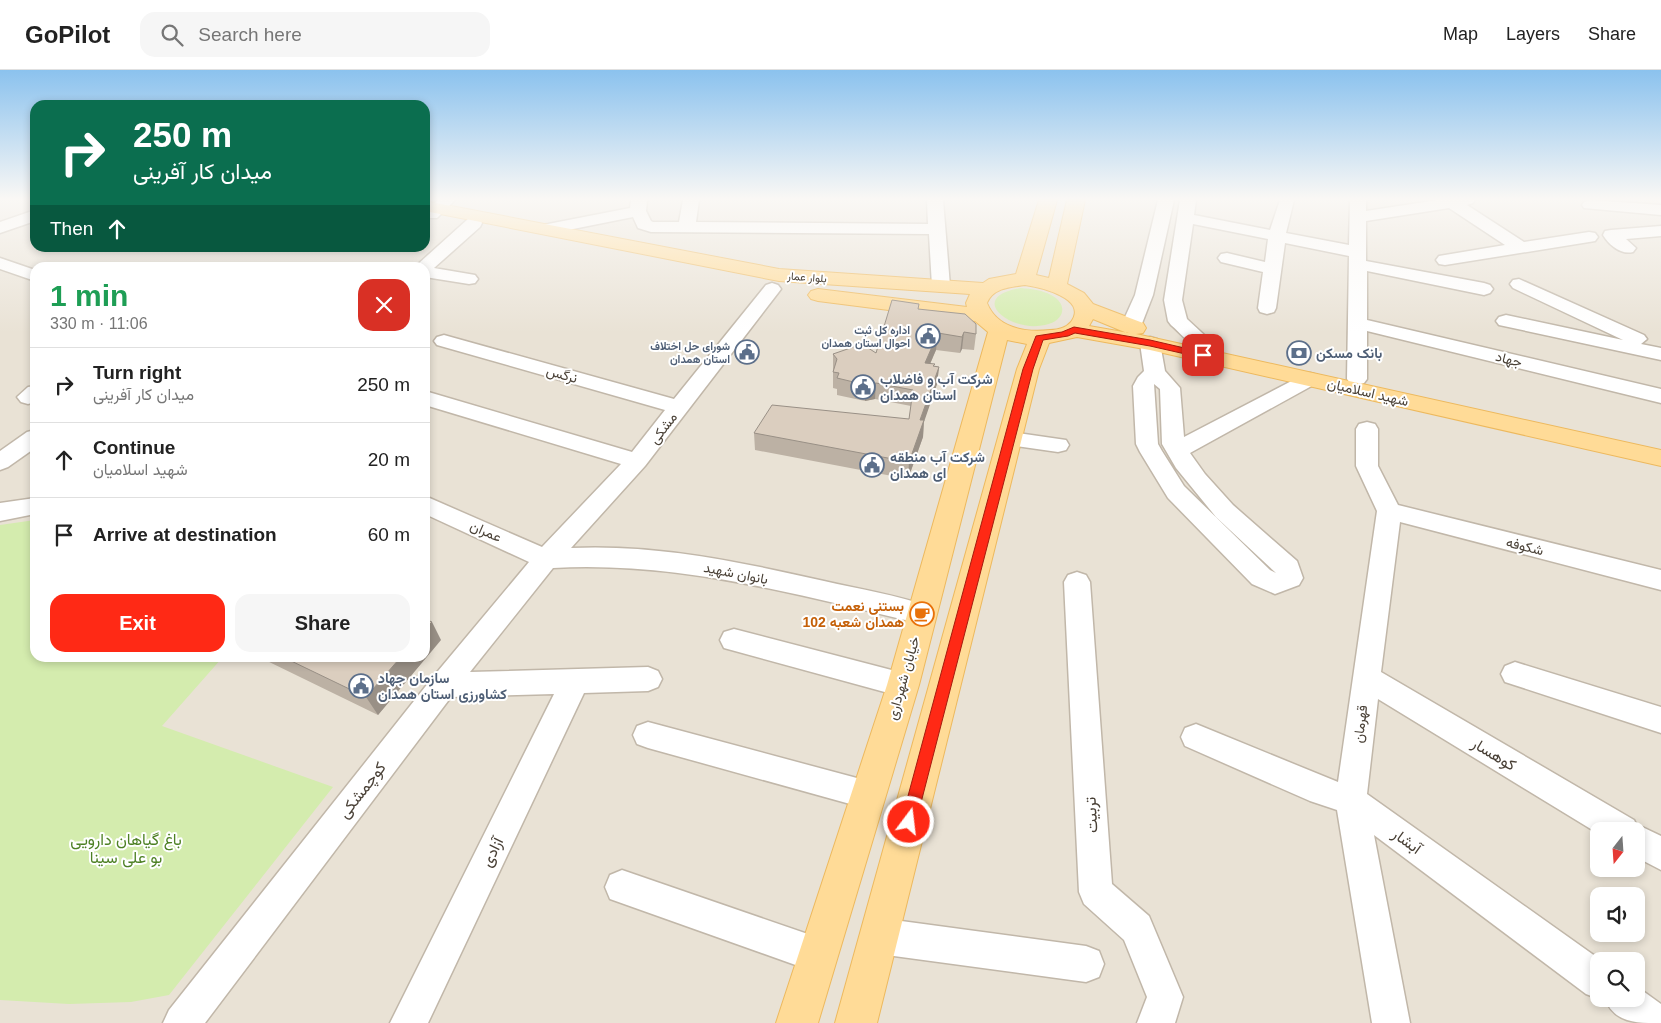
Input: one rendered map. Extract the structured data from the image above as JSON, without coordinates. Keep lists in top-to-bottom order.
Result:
{
  "streets": {
    "main road": ["بلوار عمار", "شهید اسلامیان", "خیابان شهرداری"],
    "street": [
      "جهاد",
      "نرگس",
      "مشکی",
      "عمران",
      "شکوفه",
      "بانوان شهید",
      "قهرمان",
      "کوهسار",
      "کوچمشکی",
      "تربیت",
      "آبشار",
      "آزادی"
    ]
  },
  "crossings": [
    ["بلوار عمار", "شهید اسلامیان"],
    ["بلوار عمار", "مشکی"],
    ["بلوار عمار", "خیابان شهرداری"],
    ["نرگس", "مشکی"],
    ["مشکی", "عمران"],
    ["مشکی", "بانوان شهید"],
    ["مشکی", "کوچمشکی"],
    ["عمران", "بانوان شهید"],
    ["عمران", "کوچمشکی"],
    ["شکوفه", "قهرمان"],
    ["بانوان شهید", "خیابان شهرداری"],
    ["بانوان شهید", "کوچمشکی"],
    ["قهرمان", "کوهسار"],
    ["قهرمان", "آبشار"]
  ],
  "parks": ["باغ گیاهان دارویی بو علی سینا"],
  "places": {
    "public building": [
      "اداره کل ثبت احوال استان همدان",
      "شوراى حل اختلاف استان همدان",
      "شرکت آب و فاضلاب استان همدان",
      "شرکت آب منطقه ای همدان",
      "سازمان جهاد کشاورزی استان همدان"
    ],
    "bank": ["بانک مسکن"],
    "cafe": ["بستنی نعمت همدان شعبه 102"]
  },
  "north": "bottom",
  "page": {
    "header": "GoPilot",
    "search": "Search here",
    "nav": ["Map", "Layers", "Share"],
    "turn": ["250 m", "میدان کار آفرینی"],
    "then": "Then",
    "heading": ["1 min", "330 m · 11:06"],
    "list": [
      {
        "name": "Turn right",
        "note": "میدان کار آفرینی",
        "value": "250 m"
      },
      {
        "name": "Continue",
        "note": "شهید اسلامیان",
        "value": "20 m"
      },
      {
        "name": "Arrive at destination",
        "value": "60 m"
      }
    ],
    "buttons": ["Exit", "Share"]
  }
}
